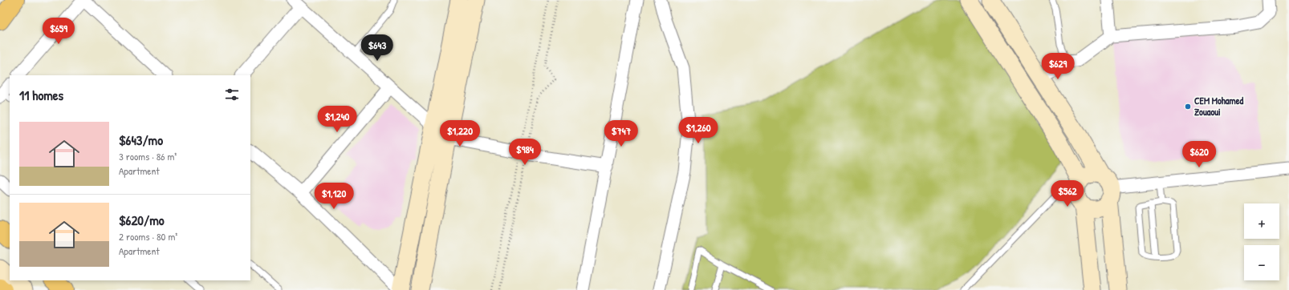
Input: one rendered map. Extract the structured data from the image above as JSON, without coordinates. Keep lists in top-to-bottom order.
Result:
{
  "places": ["CEM Mohamed Zouaoui"],
  "page": {
    "price": [
      "$659",
      "$643",
      "$629",
      "$1,240",
      "$1,260",
      "$1,220",
      "$747",
      "$984",
      "$620",
      "$562",
      "$1,120"
    ],
    "heading": "11 homes",
    "list": [
      {
        "name": "$643/mo",
        "note": "3 rooms · 86 m² · Apartment"
      },
      {
        "name": "$620/mo",
        "note": "2 rooms · 80 m² · Apartment"
      }
    ],
    "map_buttons": ["+", "−"]
  }
}
